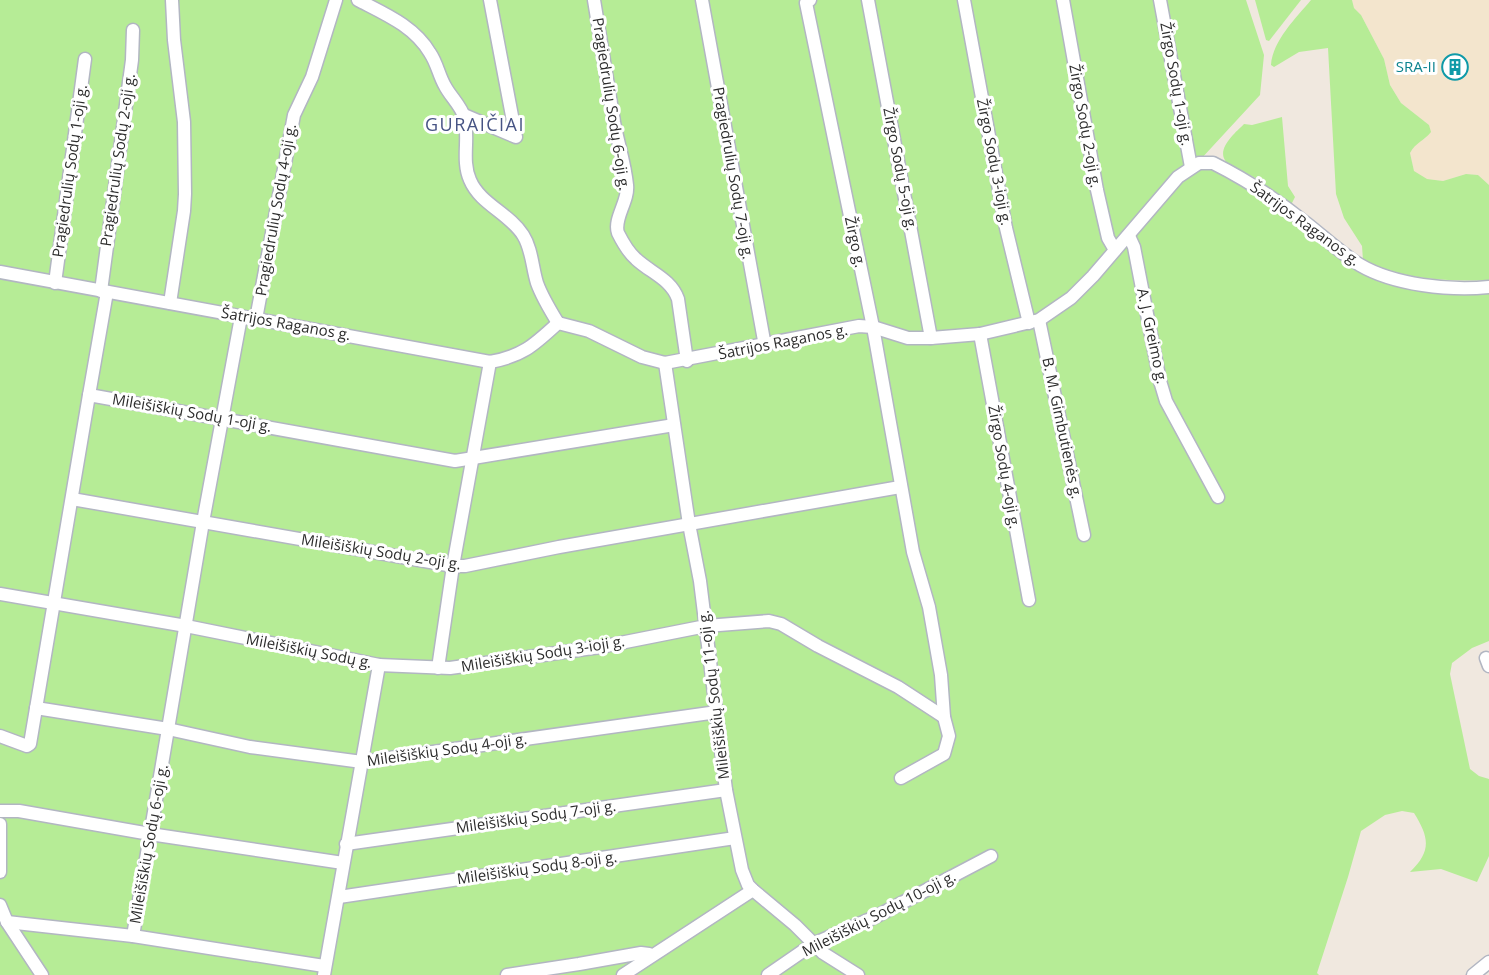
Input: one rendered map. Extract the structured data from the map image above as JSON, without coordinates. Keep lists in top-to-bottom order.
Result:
{
  "streets": {
    "street": [
      "Žirgo Sodų 1-oji g.",
      "Pragiedrulių Sodų 6-oji g.",
      "Žirgo Sodų 2-oji g.",
      "Pragiedrulių Sodų 2-oji g.",
      "Žirgo Sodų 3-ioji g.",
      "Žirgo Sodų 5-oji g.",
      "Pragiedrulių Sodų 1-oji g.",
      "Pragiedrulių Sodų 7-oji g.",
      "Pragiedrulių Sodų 4-oji g.",
      "Šatrijos Raganos g.",
      "Žirgo g.",
      "A. J. Greimo g.",
      "Mileišiškių Sodų 1-oji g.",
      "B. M. Gimbutienės g.",
      "Žirgo Sodų 4-oji g.",
      "Mileišiškių Sodų 2-oji g.",
      "Mileišiškių Sodų g.",
      "Mileišiškių Sodų 3-ioji g.",
      "Mileišiškių Sodų 11-oji g.",
      "Mileišiškių Sodų 4-oji g.",
      "Mileišiškių Sodų 7-oji g.",
      "Mileišiškių Sodų 6-oji g.",
      "Mileišiškių Sodų 8-oji g.",
      "Mileišiškių Sodų 10-oji g."
    ]
  },
  "crossings": [
    ["Žirgo Sodų 1-oji g.", "Šatrijos Raganos g."],
    ["Pragiedrulių Sodų 6-oji g.", "Šatrijos Raganos g."],
    ["Žirgo Sodų 2-oji g.", "Šatrijos Raganos g."],
    ["Pragiedrulių Sodų 2-oji g.", "Šatrijos Raganos g."],
    ["Pragiedrulių Sodų 2-oji g.", "Mileišiškių Sodų 1-oji g."],
    ["Žirgo Sodų 3-ioji g.", "Šatrijos Raganos g."],
    ["Žirgo Sodų 3-ioji g.", "B. M. Gimbutienės g."],
    ["Žirgo Sodų 5-oji g.", "Šatrijos Raganos g."],
    ["Pragiedrulių Sodų 1-oji g.", "Šatrijos Raganos g."],
    ["Pragiedrulių Sodų 7-oji g.", "Šatrijos Raganos g."],
    ["Pragiedrulių Sodų 4-oji g.", "Šatrijos Raganos g."],
    ["Šatrijos Raganos g.", "Žirgo g."],
    ["Šatrijos Raganos g.", "A. J. Greimo g."],
    ["Šatrijos Raganos g.", "B. M. Gimbutienės g."],
    ["Šatrijos Raganos g.", "Žirgo Sodų 4-oji g."],
    ["Šatrijos Raganos g.", "Mileišiškių Sodų 11-oji g."],
    ["Šatrijos Raganos g.", "Mileišiškių Sodų 6-oji g."],
    ["Mileišiškių Sodų 1-oji g.", "Mileišiškių Sodų 11-oji g."],
    ["Mileišiškių Sodų 1-oji g.", "Mileišiškių Sodų 6-oji g."],
    ["Mileišiškių Sodų 2-oji g.", "Mileišiškių Sodų 11-oji g."],
    ["Mileišiškių Sodų 2-oji g.", "Mileišiškių Sodų 6-oji g."],
    ["Mileišiškių Sodų g.", "Mileišiškių Sodų 3-ioji g."],
    ["Mileišiškių Sodų g.", "Mileišiškių Sodų 4-oji g."],
    ["Mileišiškių Sodų g.", "Mileišiškių Sodų 7-oji g."],
    ["Mileišiškių Sodų g.", "Mileišiškių Sodų 6-oji g."],
    ["Mileišiškių Sodų g.", "Mileišiškių Sodų 8-oji g."],
    ["Mileišiškių Sodų 3-ioji g.", "Mileišiškių Sodų 11-oji g."],
    ["Mileišiškių Sodų 11-oji g.", "Mileišiškių Sodų 4-oji g."],
    ["Mileišiškių Sodų 11-oji g.", "Mileišiškių Sodų 7-oji g."],
    ["Mileišiškių Sodų 11-oji g.", "Mileišiškių Sodų 8-oji g."],
    ["Mileišiškių Sodų 11-oji g.", "Mileišiškių Sodų 10-oji g."],
    ["Mileišiškių Sodų 4-oji g.", "Mileišiškių Sodų 6-oji g."]
  ],
  "districts": ["GURAIČIAI"],
  "places": {
    "building": ["SRA-II"]
  }
}
